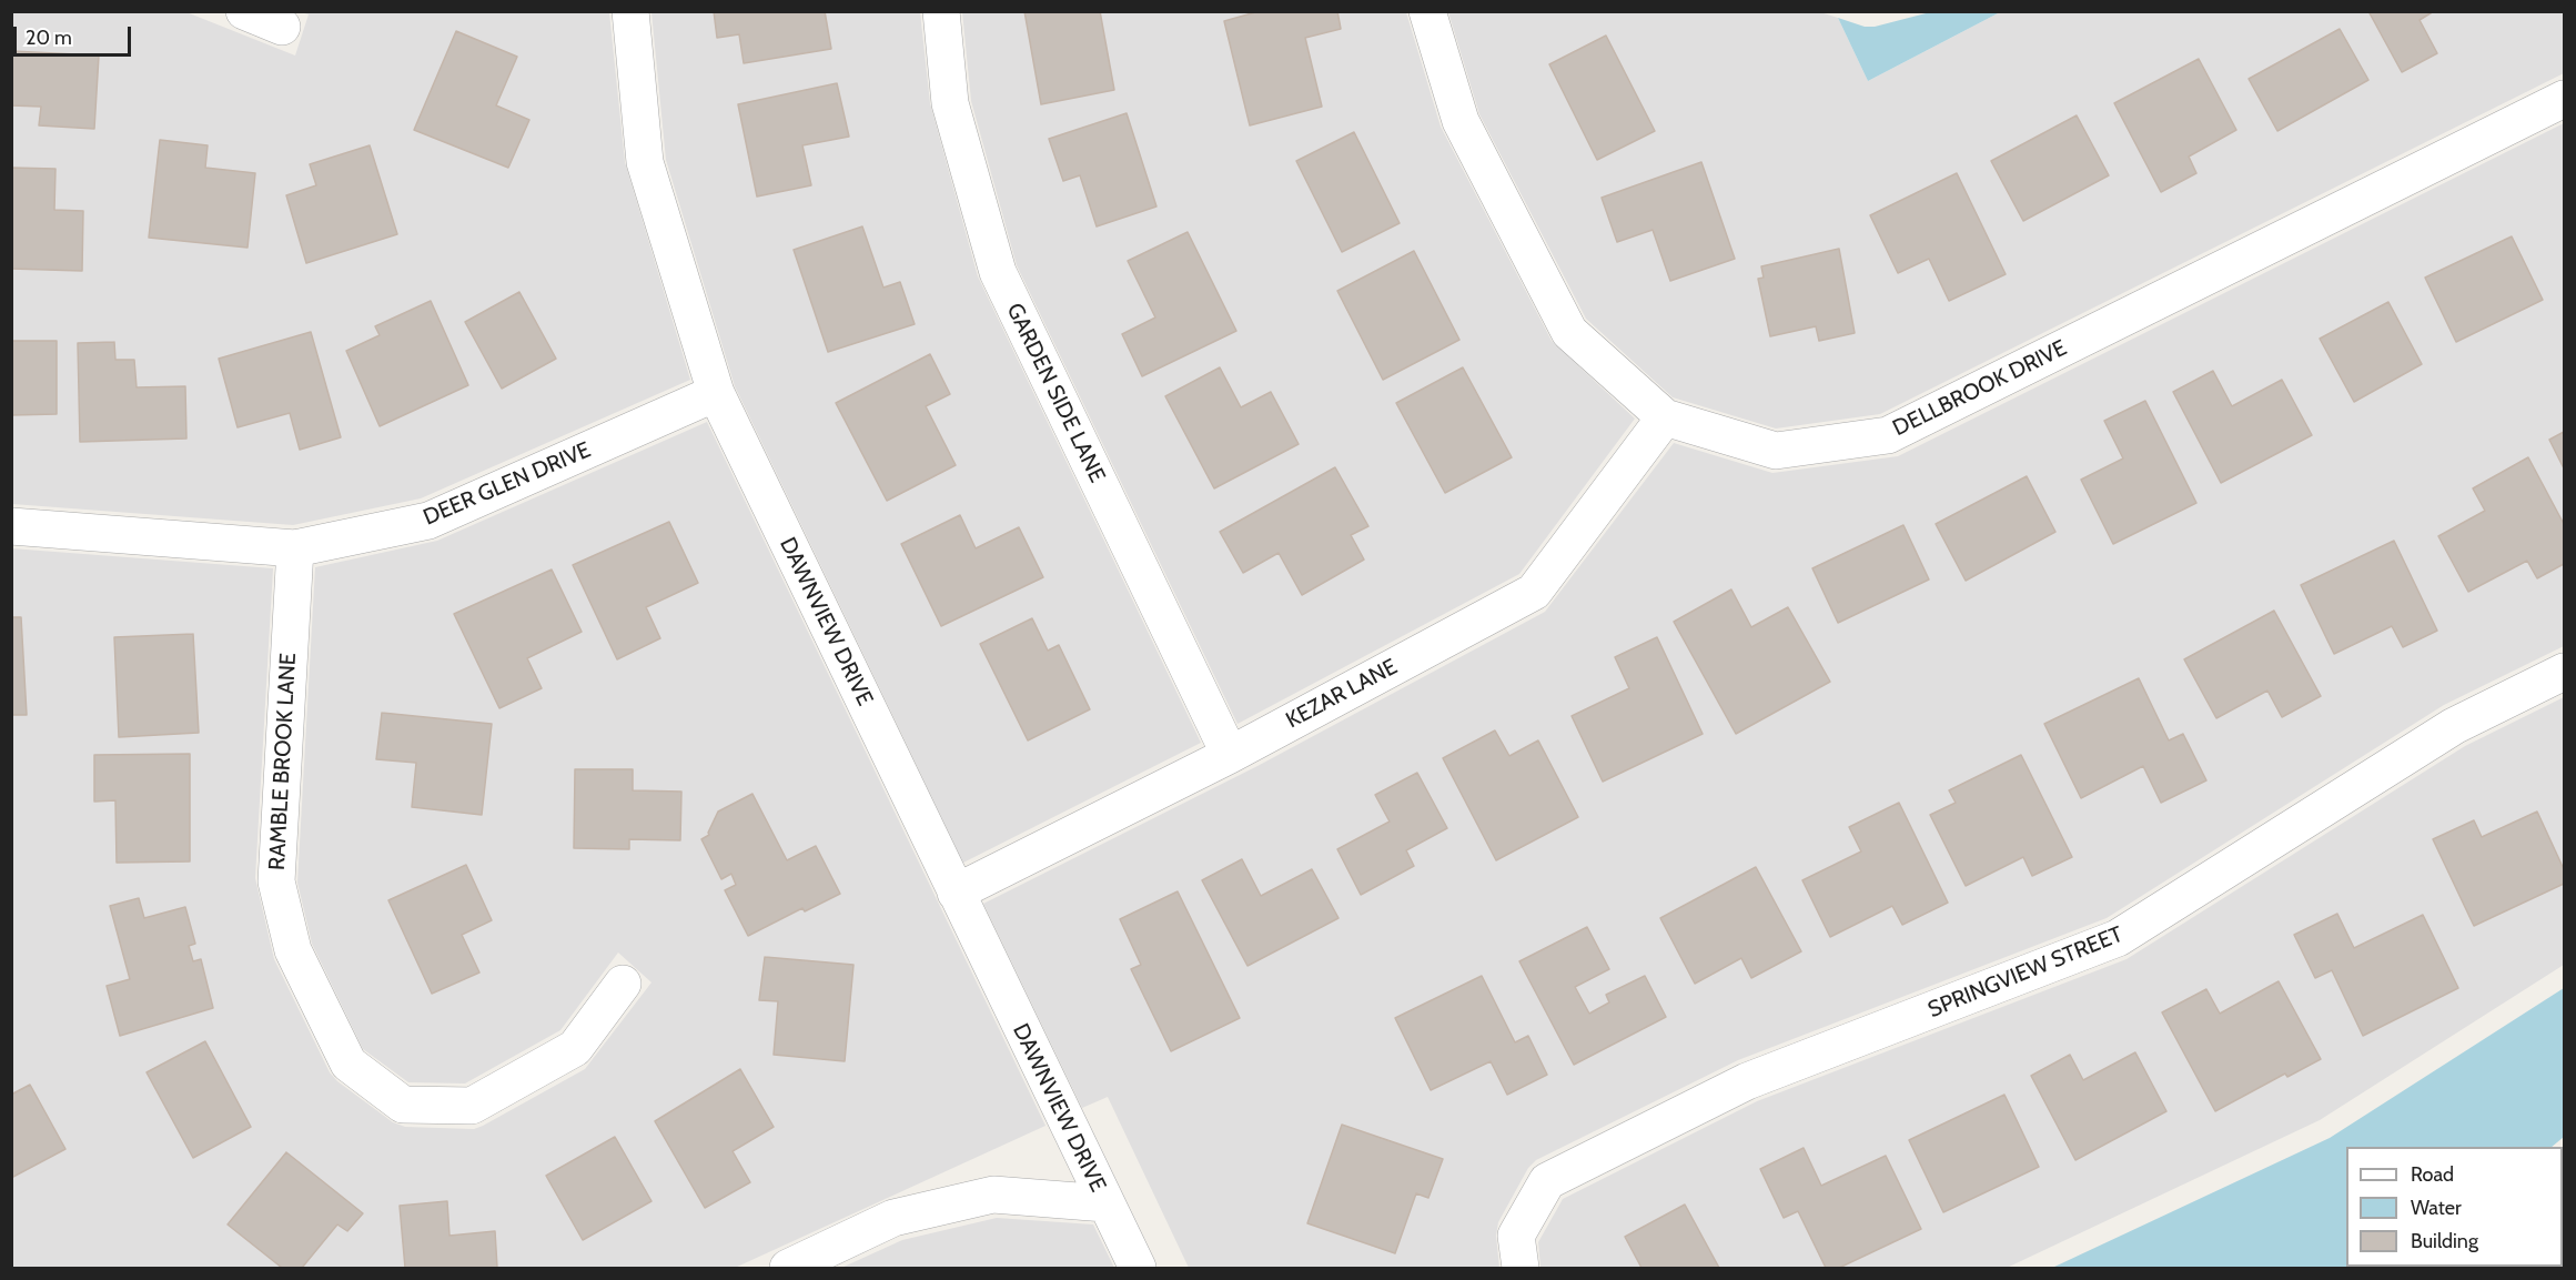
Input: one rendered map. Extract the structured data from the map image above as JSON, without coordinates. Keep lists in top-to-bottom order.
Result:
{
  "streets": {
    "street": [
      "DELLBROOK DRIVE",
      "GARDEN SIDE LANE",
      "DEER GLEN DRIVE",
      "DAWNVIEW DRIVE",
      "KEZAR LANE",
      "RAMBLE BROOK LANE",
      "SPRINGVIEW STREET"
    ]
  },
  "crossings": [
    ["DELLBROOK DRIVE", "KEZAR LANE"],
    ["GARDEN SIDE LANE", "KEZAR LANE"],
    ["DEER GLEN DRIVE", "DAWNVIEW DRIVE"],
    ["DEER GLEN DRIVE", "RAMBLE BROOK LANE"],
    ["DAWNVIEW DRIVE", "KEZAR LANE"]
  ],
  "legend": ["Road", "Water", "Building"],
  "scale_bar": "20 m"
}
